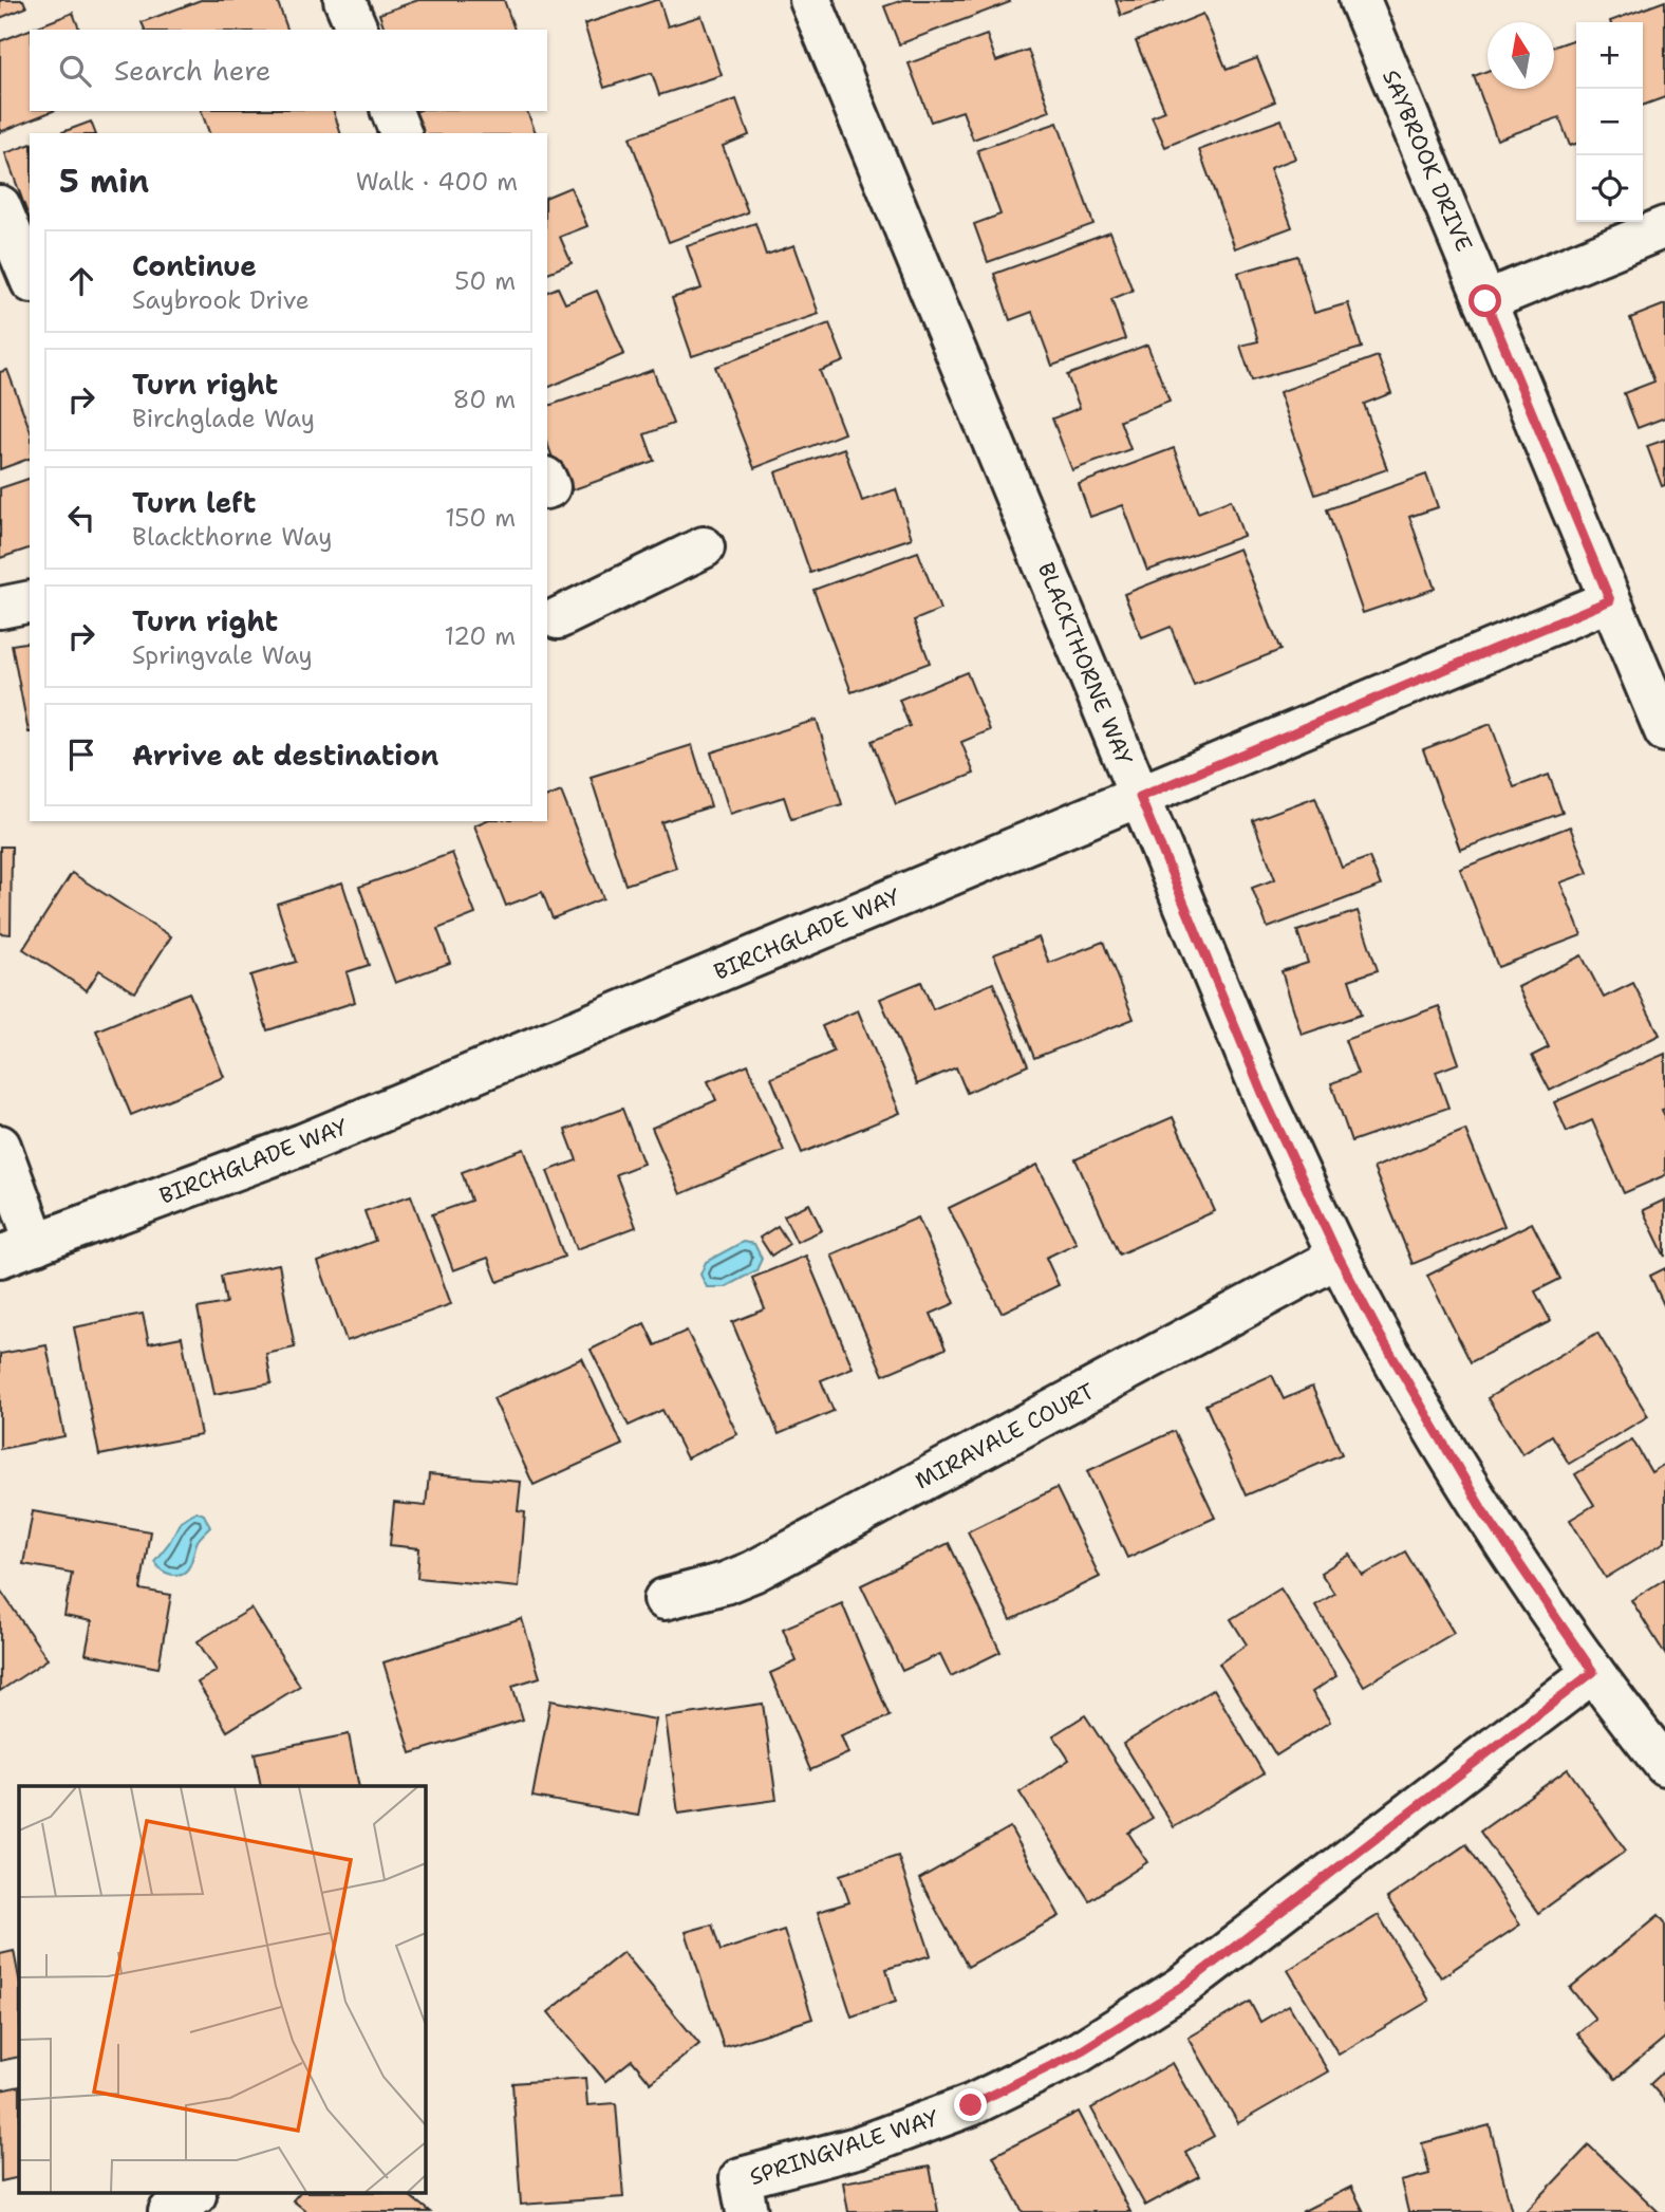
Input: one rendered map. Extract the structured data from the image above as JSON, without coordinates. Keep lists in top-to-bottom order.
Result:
{
  "streets": {
    "street": [
      "SAYBROOK DRIVE",
      "BLACKTHORNE WAY",
      "BIRCHGLADE WAY",
      "MIRAVALE COURT",
      "SPRINGVALE WAY"
    ]
  },
  "crossings": [
    ["SAYBROOK DRIVE", "BIRCHGLADE WAY"],
    ["BLACKTHORNE WAY", "BIRCHGLADE WAY"],
    ["BLACKTHORNE WAY", "MIRAVALE COURT"],
    ["BLACKTHORNE WAY", "SPRINGVALE WAY"]
  ],
  "north": "top",
  "page": {
    "map_buttons": ["+", "−"],
    "search": "Search here",
    "heading": ["5 min", "Walk · 400 m"],
    "list": [
      ["Continue", "Saybrook Drive", "50 m"],
      ["Turn right", "Birchglade Way", "80 m"],
      ["Turn left", "Blackthorne Way", "150 m"],
      ["Turn right", "Springvale Way", "120 m"],
      "Arrive at destination"
    ]
  }
}
